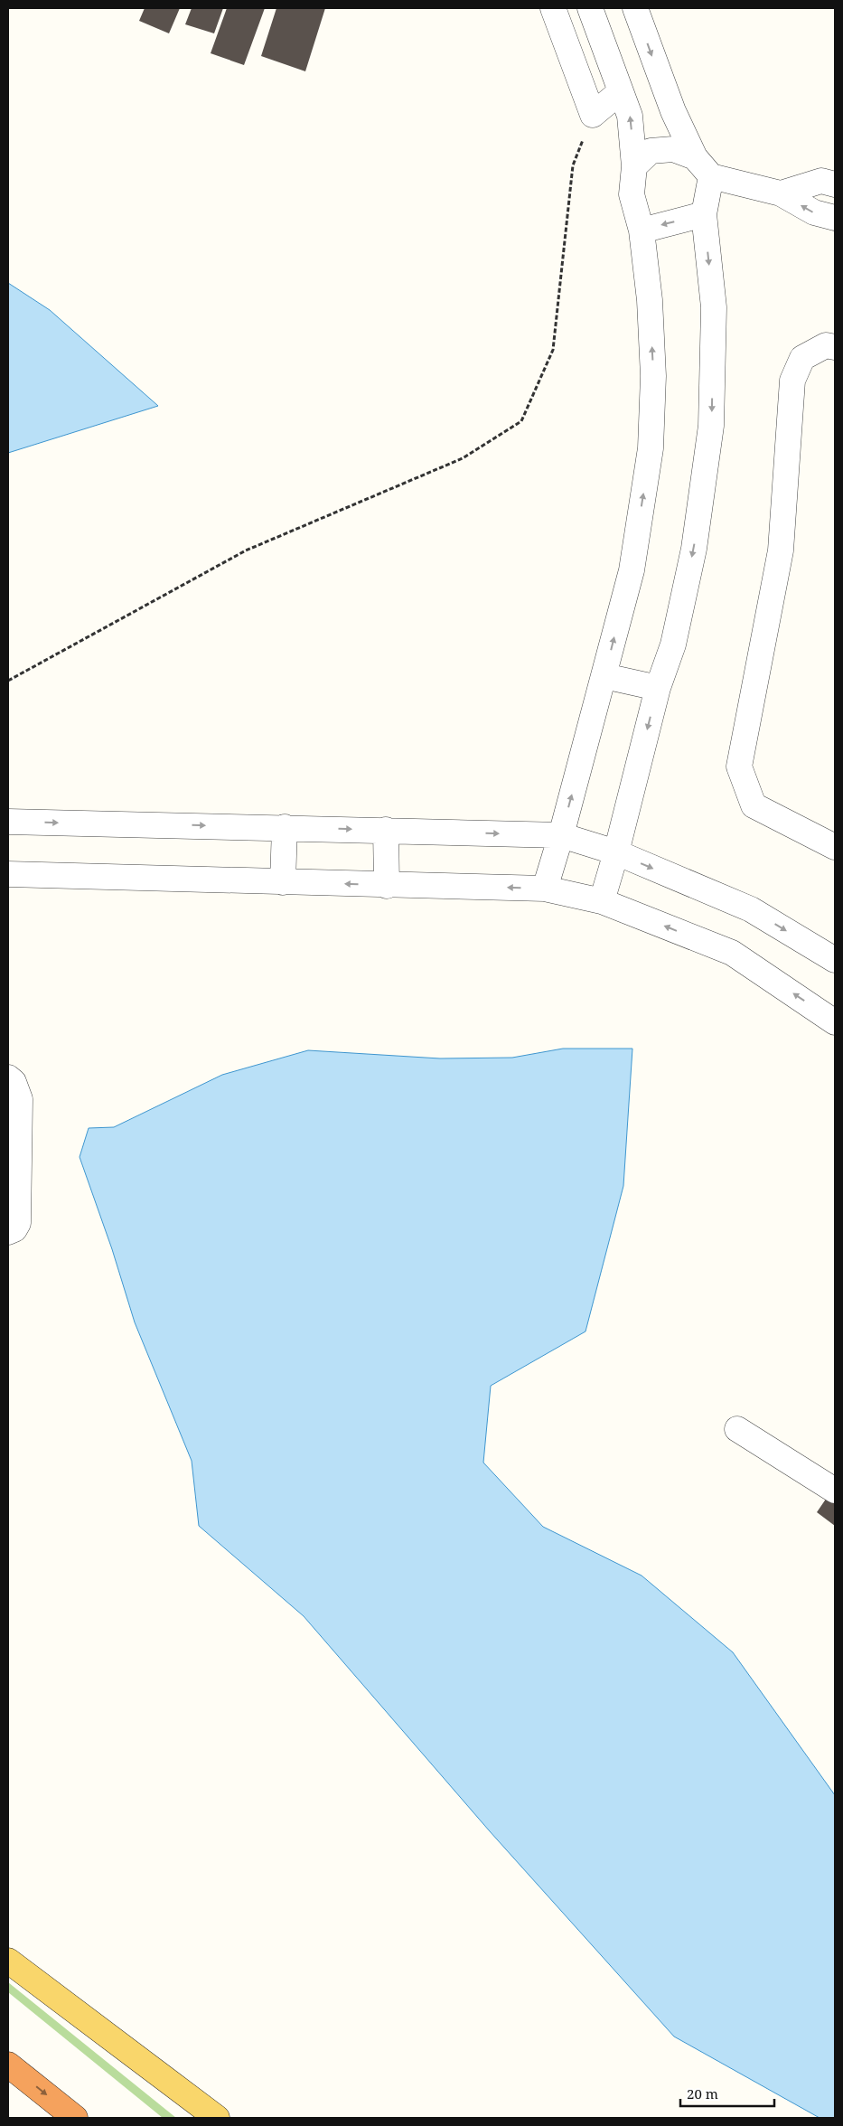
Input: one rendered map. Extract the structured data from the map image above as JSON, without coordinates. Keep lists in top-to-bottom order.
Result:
{
  "scale_bar": "20 m"
}
